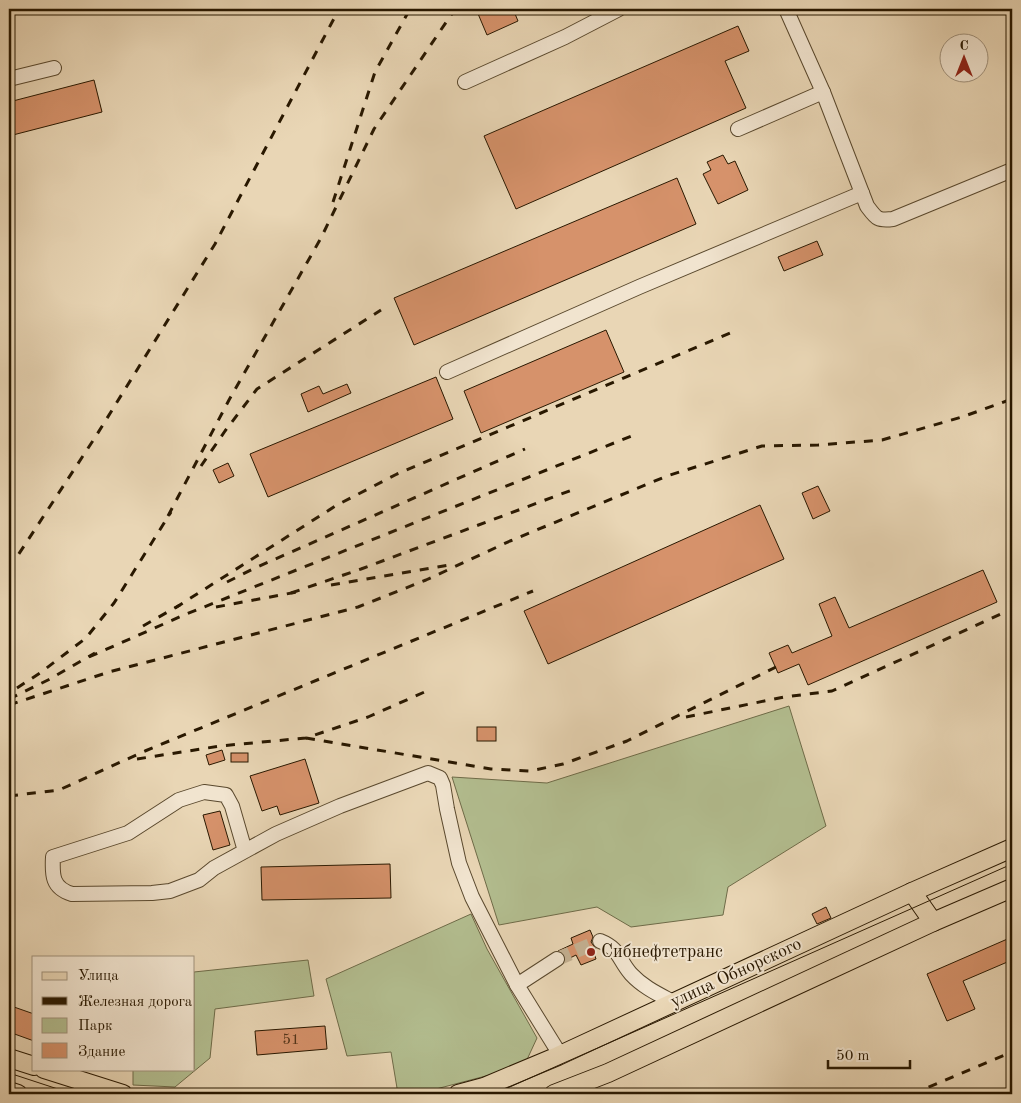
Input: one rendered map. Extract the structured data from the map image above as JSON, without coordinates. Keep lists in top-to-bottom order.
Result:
{
  "streets": {
    "main road": ["улица Обнорского"]
  },
  "places": ["Сибнефтетранс"],
  "house_numbers": ["51"],
  "legend": [
    "Улица",
    "Железная дорога",
    "Парк",
    "Здание"
  ],
  "scale_bar": "50 m",
  "north": "top"
}
